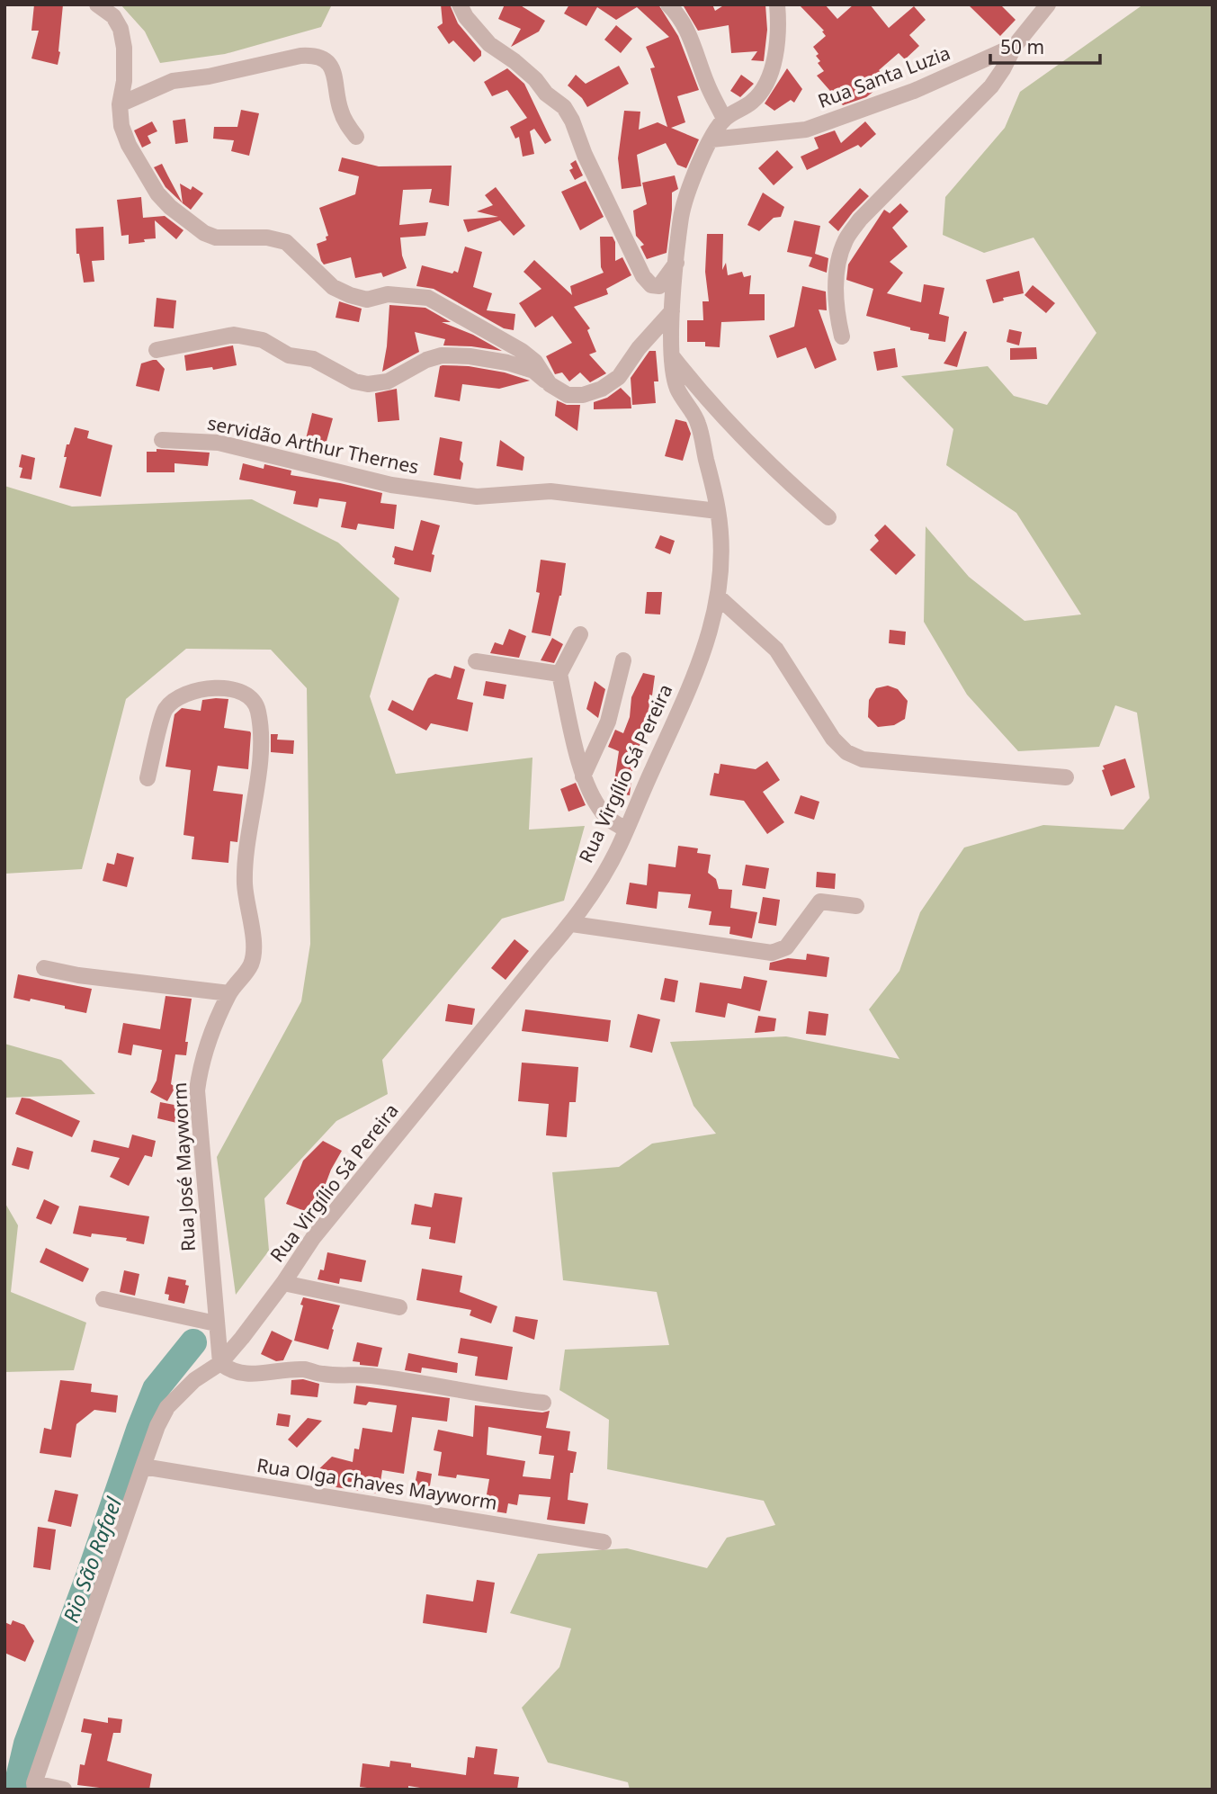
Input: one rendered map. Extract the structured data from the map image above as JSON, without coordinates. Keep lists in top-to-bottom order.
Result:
{
  "streets": {
    "street": [
      "Rua Santa Luzia",
      "servidão Arthur Thernes",
      "Rua Virgílio Sá Pereira",
      "Rua José Mayworm",
      "Rua Olga Chaves Mayworm"
    ]
  },
  "crossings": [
    ["Rua Santa Luzia", "Rua Virgílio Sá Pereira"],
    ["servidão Arthur Thernes", "Rua Virgílio Sá Pereira"],
    ["Rua Virgílio Sá Pereira", "Rua José Mayworm"],
    ["Rua Virgílio Sá Pereira", "Rua Olga Chaves Mayworm"]
  ],
  "water": ["Rio São Rafael"],
  "scale_bar": "50 m"
}
